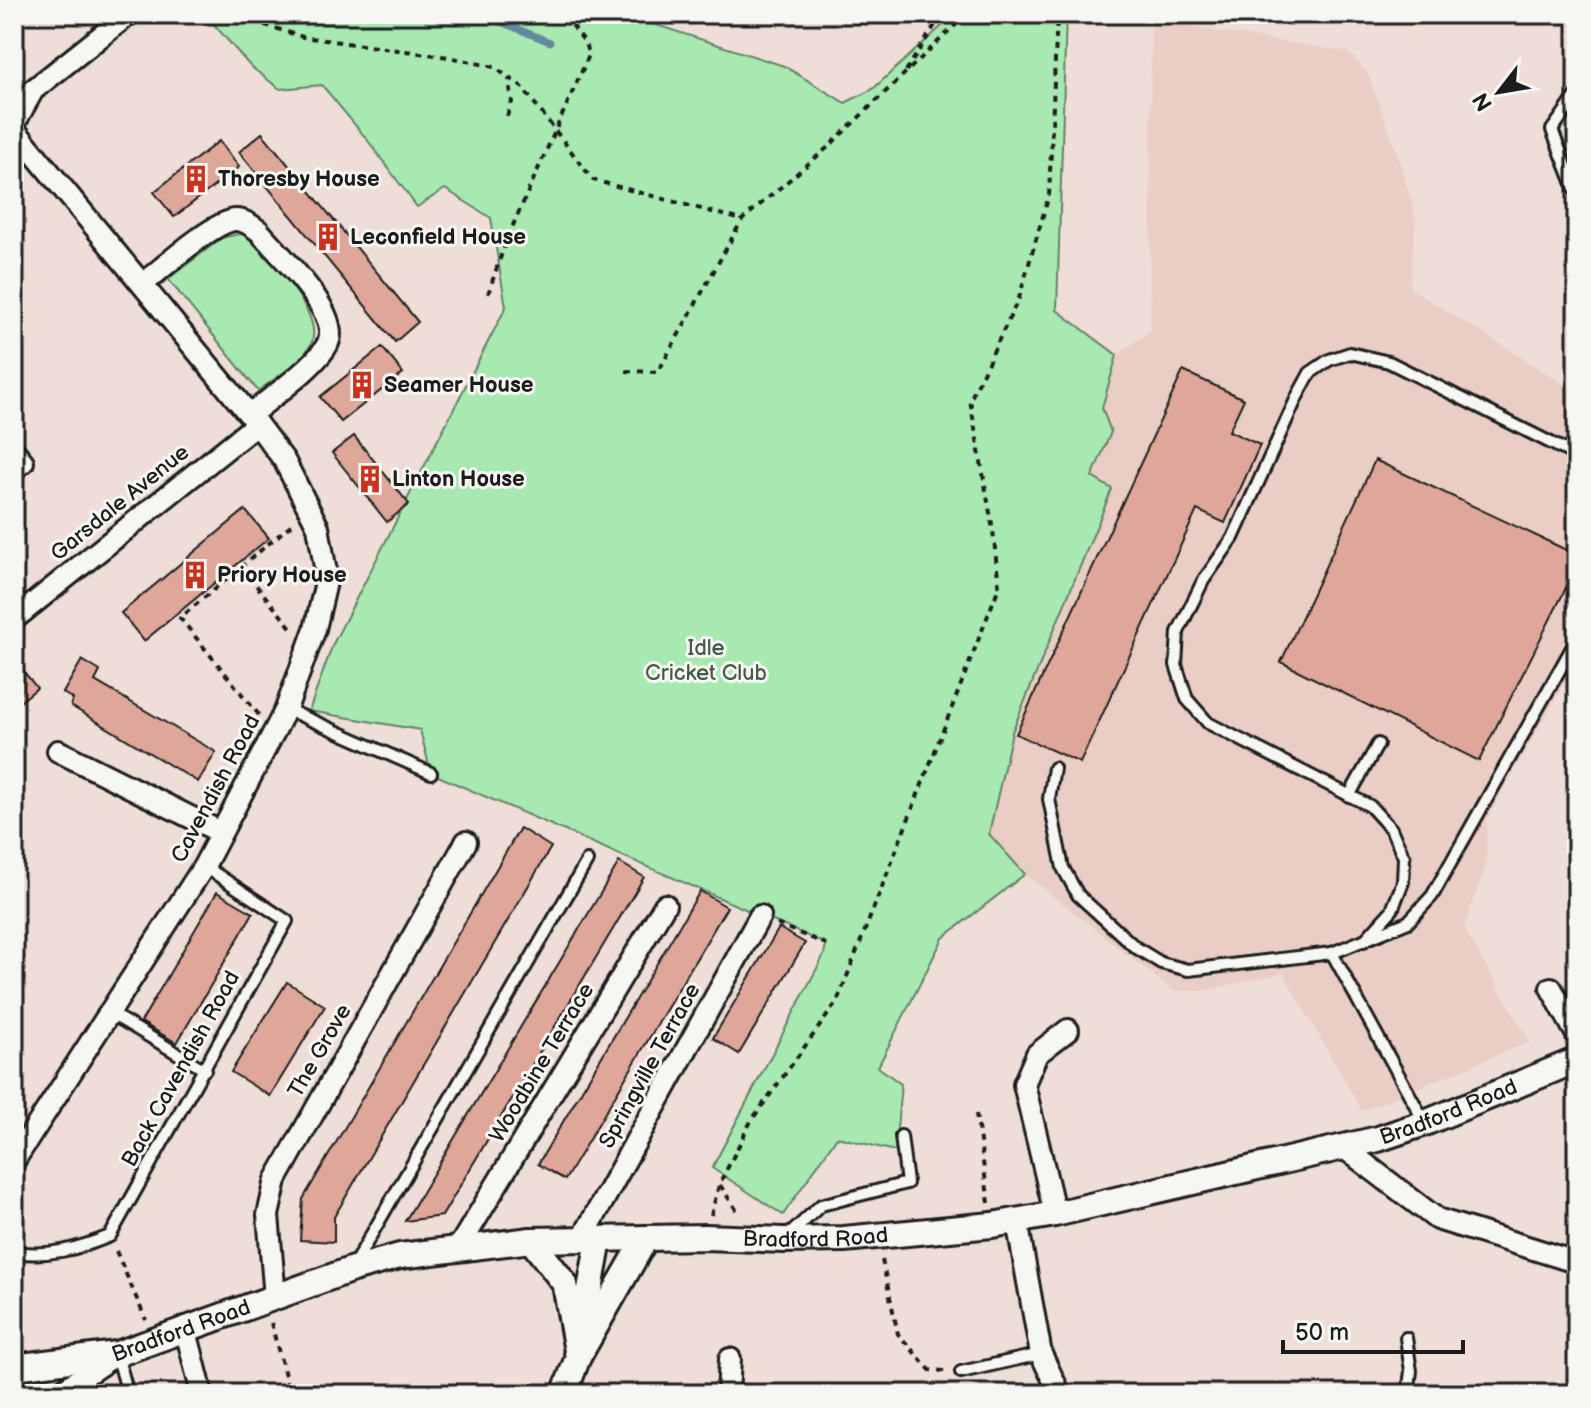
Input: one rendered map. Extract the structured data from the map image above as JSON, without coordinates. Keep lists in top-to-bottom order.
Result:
{
  "streets": {
    "street": [
      "Garsdale Avenue",
      "Cavendish Road",
      "The Grove",
      "Woodbine Terrace",
      "Springville Terrace",
      "Bradford Road"
    ],
    "lane": ["Back Cavendish Road"]
  },
  "crossings": [
    ["Garsdale Avenue", "Cavendish Road"],
    ["Cavendish Road", "Back Cavendish Road"],
    ["The Grove", "Bradford Road"],
    ["Woodbine Terrace", "Bradford Road"],
    ["Springville Terrace", "Bradford Road"]
  ],
  "parks": ["Idle Cricket Club"],
  "places": {
    "building": [
      "Thoresby House",
      "Leconfield House",
      "Seamer House",
      "Linton House",
      "Priory House"
    ]
  },
  "scale_bar": "50 m",
  "north": "bottom left"
}
